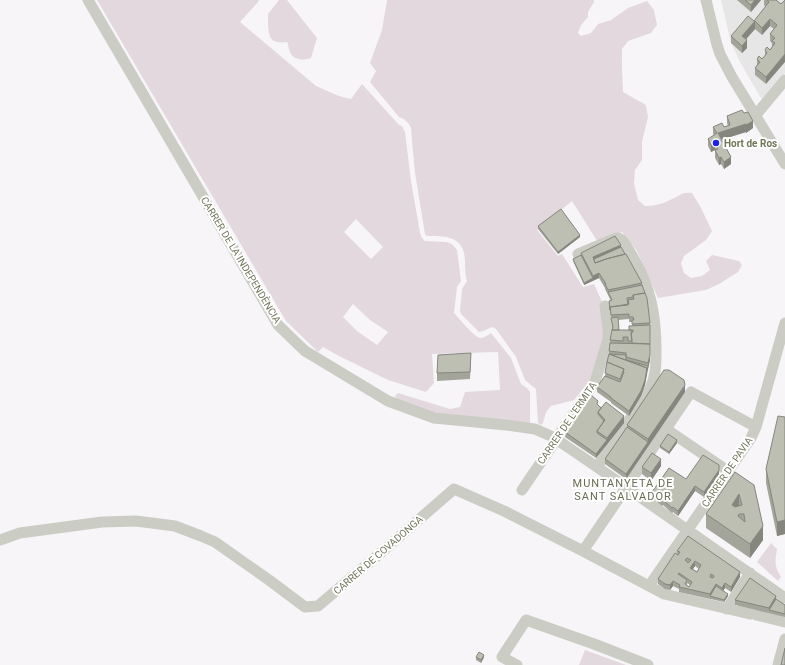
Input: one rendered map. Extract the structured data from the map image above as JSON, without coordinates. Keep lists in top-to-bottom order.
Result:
{
  "streets": {
    "street": [
      "CARRER DE LA INDEPENDÈNCIA",
      "CARRER DE L'ERMITA",
      "CARRER DE PAVIA",
      "CARRER DE COVADONGA"
    ]
  },
  "crossings": [
    ["CARRER DE LA INDEPENDÈNCIA", "CARRER DE L'ERMITA"],
    ["CARRER DE LA INDEPENDÈNCIA", "CARRER DE PAVIA"],
    ["CARRER DE PAVIA", "CARRER DE COVADONGA"]
  ],
  "districts": ["MUNTANYETA DE SANT SALVADOR"],
  "places": ["Hort de Ros"]
}
